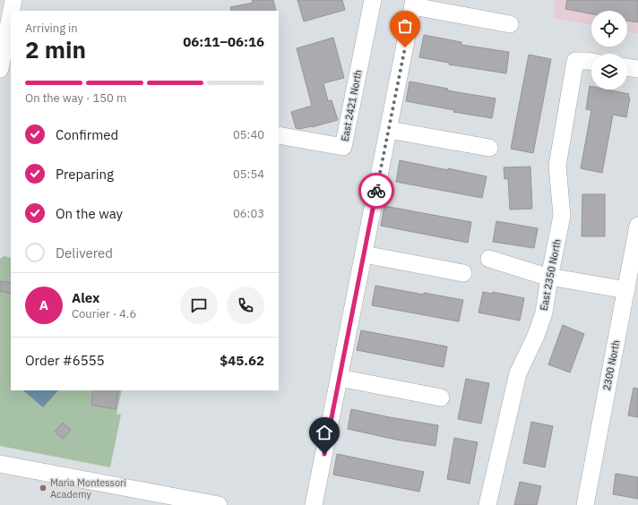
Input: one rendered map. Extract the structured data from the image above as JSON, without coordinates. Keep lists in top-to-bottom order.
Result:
{
  "streets": {
    "street": ["East 2421 North", "East 2350 North", "2300 North"]
  },
  "places": ["Maria Montessori Academy"],
  "page": {
    "heading": ["2 min", "Arriving in", "06:11–06:16"],
    "panel": [
      "Alex",
      "Courier · 4.6",
      "Order #6555",
      "$45.62"
    ],
    "bar": "On the way · 150 m",
    "list": [
      ["Confirmed", "05:40"],
      ["Preparing", "05:54"],
      ["On the way", "06:03"],
      "Delivered"
    ],
    "round": "A"
  }
}
